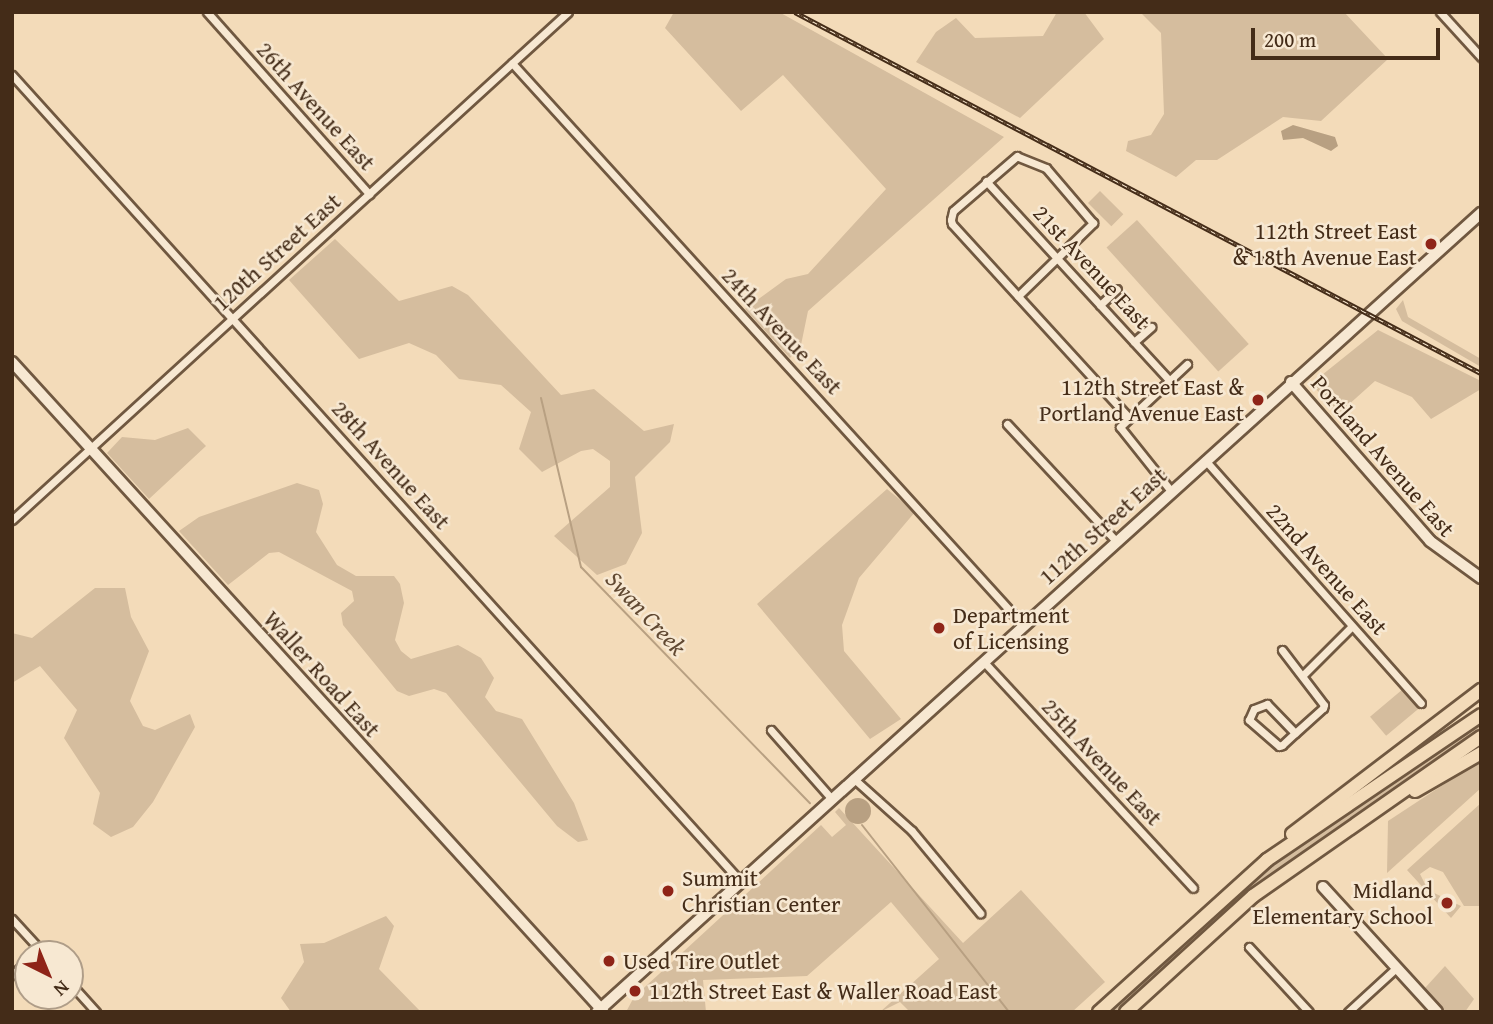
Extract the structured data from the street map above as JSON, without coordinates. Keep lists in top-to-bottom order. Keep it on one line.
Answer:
{"streets":{"main road":["Portland Avenue East","112th Street East","Waller Road East"],"street":["26th Avenue East","120th Street East","21st Avenue East","24th Avenue East","28th Avenue East","22nd Avenue East","25th Avenue East"]},"crossings":[["26th Avenue East","120th Street East"],["120th Street East","24th Avenue East"],["120th Street East","28th Avenue East"],["120th Street East","Waller Road East"],["24th Avenue East","112th Street East"],["Portland Avenue East","112th Street East"],["28th Avenue East","112th Street East"],["112th Street East","22nd Avenue East"],["112th Street East","Waller Road East"],["112th Street East","25th Avenue East"]],"water":["Swan Creek"],"places":["112th Street East & 18th Avenue East","112th Street East & Portland Avenue East","Department of Licensing","Summit Christian Center","Midland Elementary School","Used Tire Outlet","112th Street East & Waller Road East"],"scale_bar":"200 m","north":"bottom right"}
